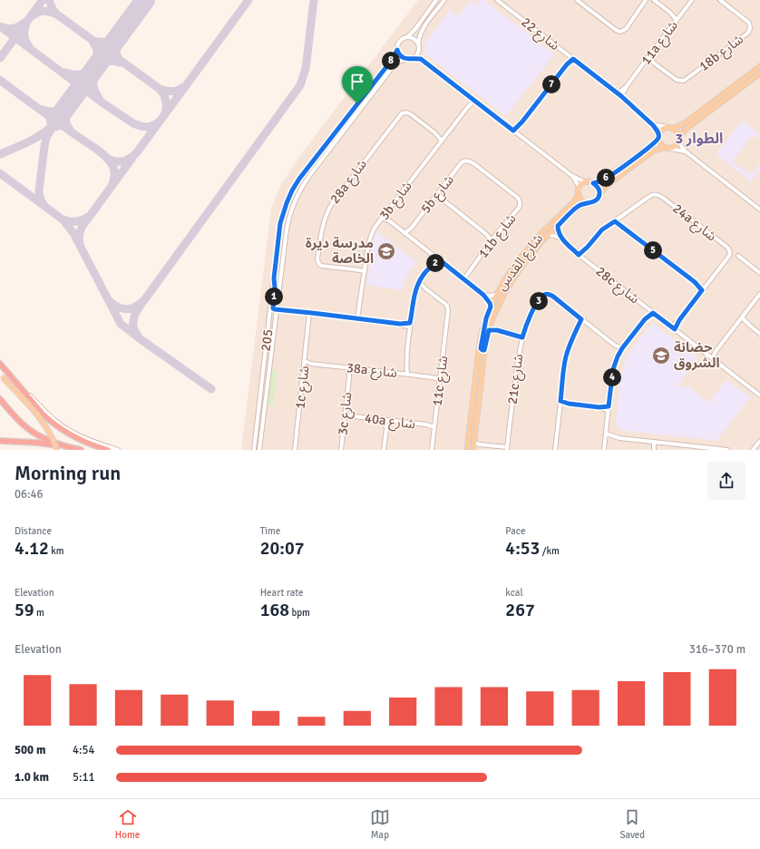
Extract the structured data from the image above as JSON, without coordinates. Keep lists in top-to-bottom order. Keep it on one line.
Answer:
{"streets":{"main road":["شارع القدس"],"street":["شارع 22","11a شارع","18b شارع","28a شارع","5b شارع","3b شارع","24a شارع","11b شارع","28c شارع","205","38a شارع","21c شارع","11c شارع","1c شارع","3c شارع","40a شارع"]},"crossings":[["شارع 22","11a شارع"],["11a شارع","18b شارع"],["28a شارع","3b شارع"],["5b شارع","11b شارع"],["شارع القدس","28c شارع"],["38a شارع","11c شارع"],["38a شارع","1c شارع"],["38a شارع","3c شارع"],["11c شارع","40a شارع"],["3c شارع","40a شارع"]],"districts":["الطوار 3"],"places":{"school or university":["مدرسة ديرة الخاصة","حضانة الشروق"]},"page":{"pins":["8","7","6","5","2","1","3","4"],"heading":["Morning run","06:46"],"stats":[["Distance","4.12 km"],["Time","20:07"],["Pace","4:53 /km"],["Elevation","59 m"],["Heart rate","168 bpm"],["kcal","267"]],"chart":["Elevation","316–370 m"],"list":[{"name":"500 m","note":"4:54"},{"name":"1.0 km","note":"5:11"}],"tabs":["Home","Map","Saved"]}}
